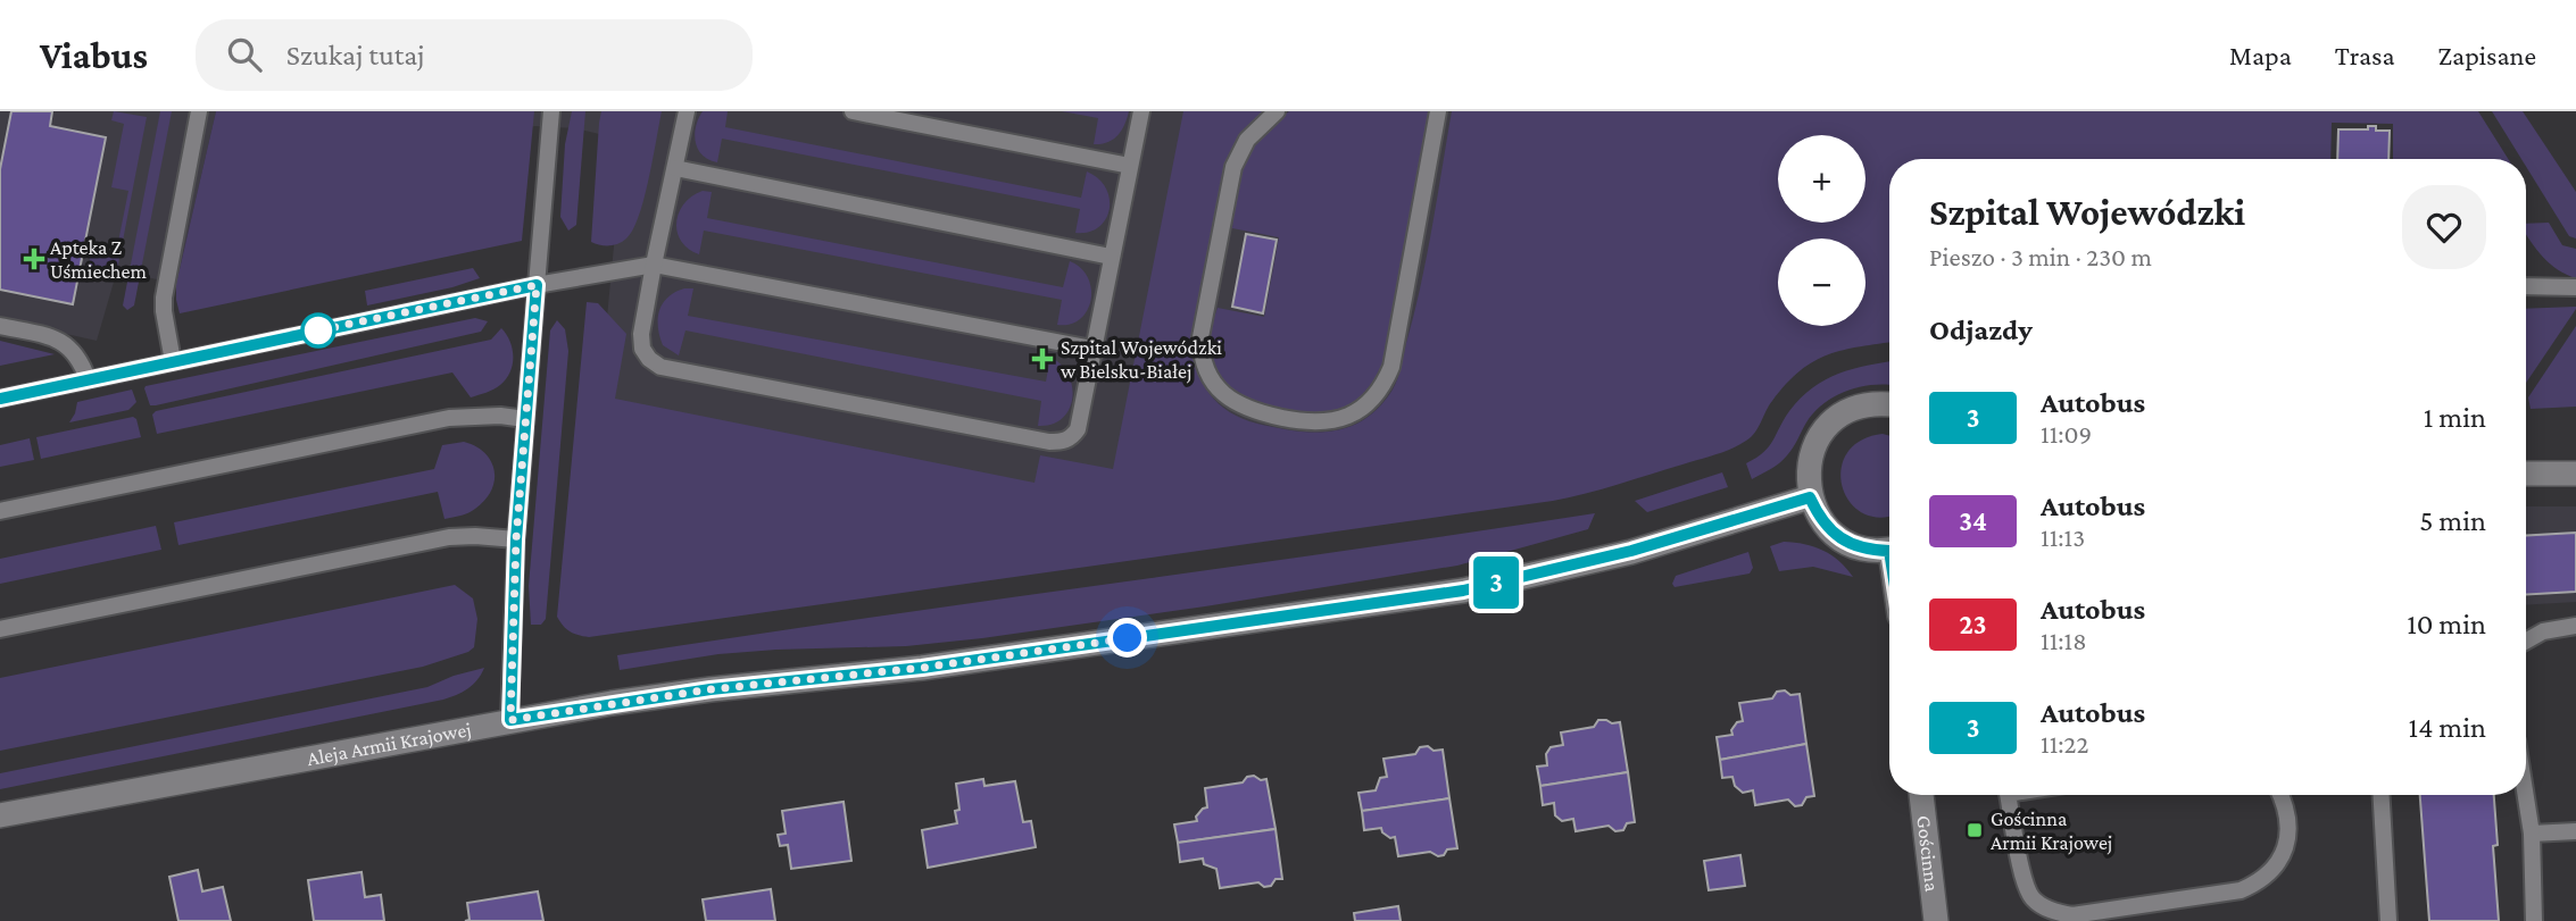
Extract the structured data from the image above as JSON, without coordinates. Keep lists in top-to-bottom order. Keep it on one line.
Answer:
{"streets":{"street":["Aleja Armii Krajowej","Gościnna"]},"places":{"health":["Apteka Z Uśmiechem","Szpital Wojewódzki w Bielsku-Białej"],"transit":["Gościnna Armii Krajowej"]},"lines":["bus line 3"],"page":{"header":"Viabus","search":"Szukaj tutaj","nav":["Mapa","Trasa","Zapisane"],"on_map":"3","map_buttons":["+","−"],"heading":[["Szpital Wojewódzki","Pieszo · 3 min · 230 m"],"Odjazdy"],"list":[{"mark":"3","name":"Autobus","note":"11:09","value":"1 min"},{"mark":"34","name":"Autobus","note":"11:13","value":"5 min"},{"mark":"23","name":"Autobus","note":"11:18","value":"10 min"},{"mark":"3","name":"Autobus","note":"11:22","value":"14 min"}]}}
